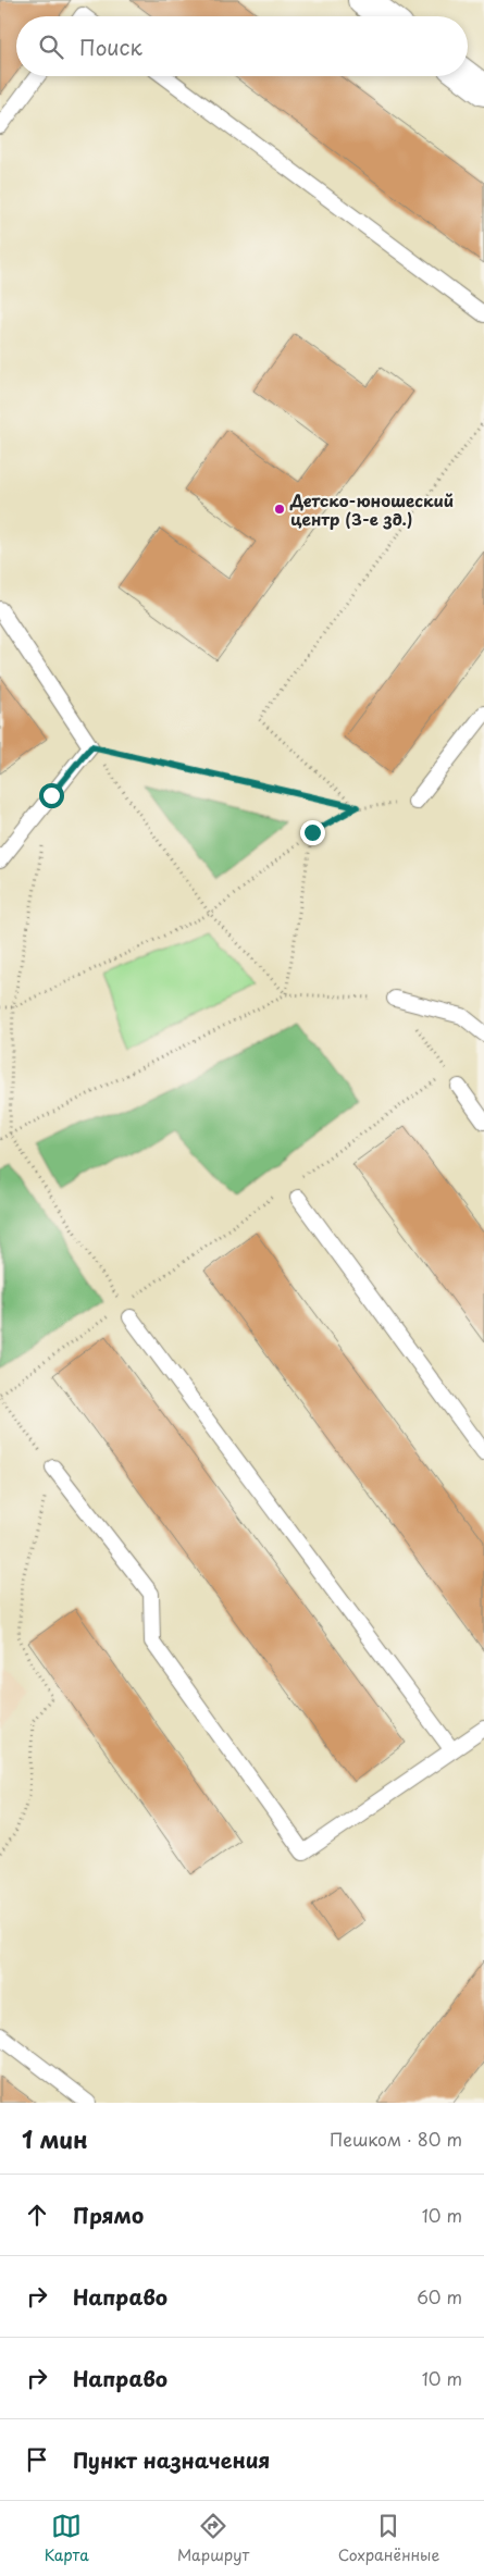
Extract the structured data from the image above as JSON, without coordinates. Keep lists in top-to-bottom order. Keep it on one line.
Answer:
{"places":["Детско-юношеский центр (3-е зд.)"],"page":{"search":"Поиск","heading":["1 мин","Пешком · 80 m"],"list":[["Прямо","10 m"],["Направо","60 m"],["Направо","10 m"],"Пункт назначения"],"nav":["Карта","Маршрут","Сохранённые"]}}
